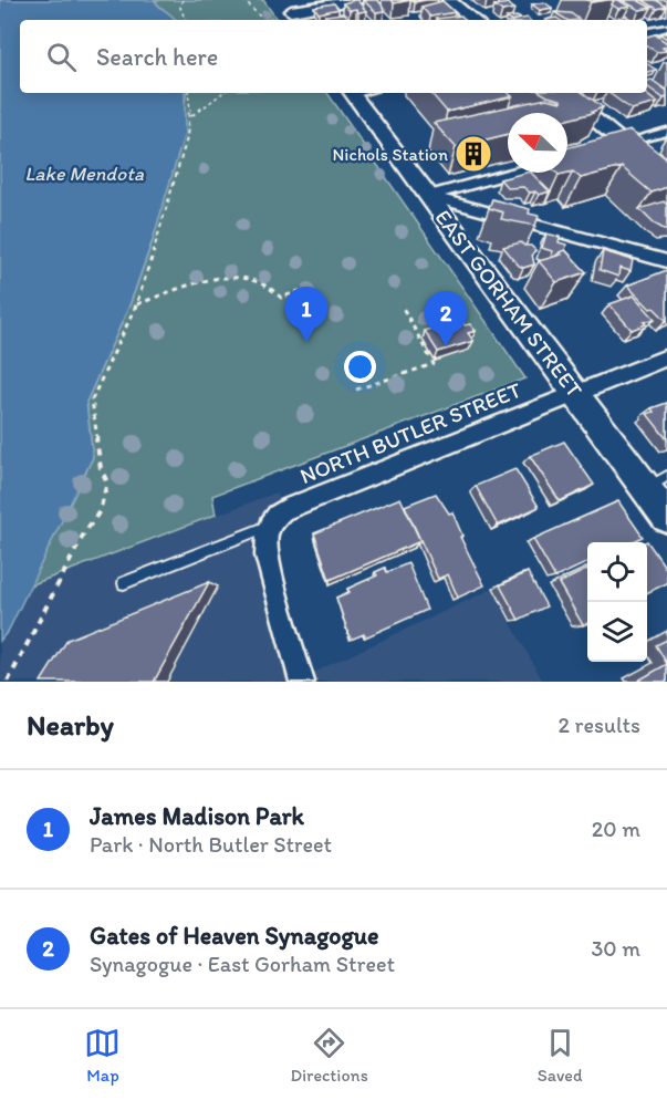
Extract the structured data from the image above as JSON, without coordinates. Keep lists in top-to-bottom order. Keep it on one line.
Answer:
{"streets":{"main road":["EAST GORHAM STREET"],"street":["NORTH BUTLER STREET"]},"crossings":[["EAST GORHAM STREET","NORTH BUTLER STREET"]],"water":["Lake Mendota"],"places":{"building":["Nichols Station"]},"north":"top left","page":{"search":"Search here","pins":["1","2"],"heading":["Nearby","2 results"],"list":[{"mark":"1","name":"James Madison Park","note":"Park · North Butler Street","value":"20 m"},{"mark":"2","name":"Gates of Heaven Synagogue","note":"Synagogue · East Gorham Street","value":"30 m"}],"nav":["Map","Directions","Saved"]}}
